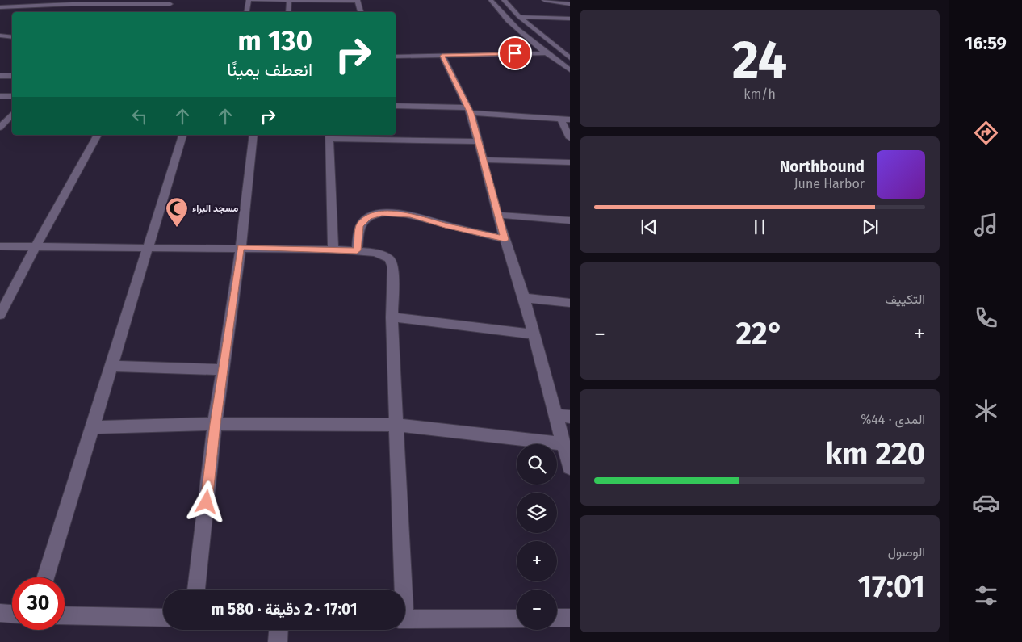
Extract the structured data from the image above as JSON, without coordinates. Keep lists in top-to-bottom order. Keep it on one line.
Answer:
{"places":{"mosque":["مسجد البراء"]},"page":{"tabs":"16:59","tile":[["24","km/h"],"التكييف",["المدى · 44%","220 km"],["الوصول","17:01"]],"turn":["130 m","انعطف يمينًا"],"song":["Northbound","June Harbor"],"heat":["−","22°","+"],"map_buttons":["+","−"],"limit":"30","trip":"17:01 · 2 دقيقة · 580 m"}}
